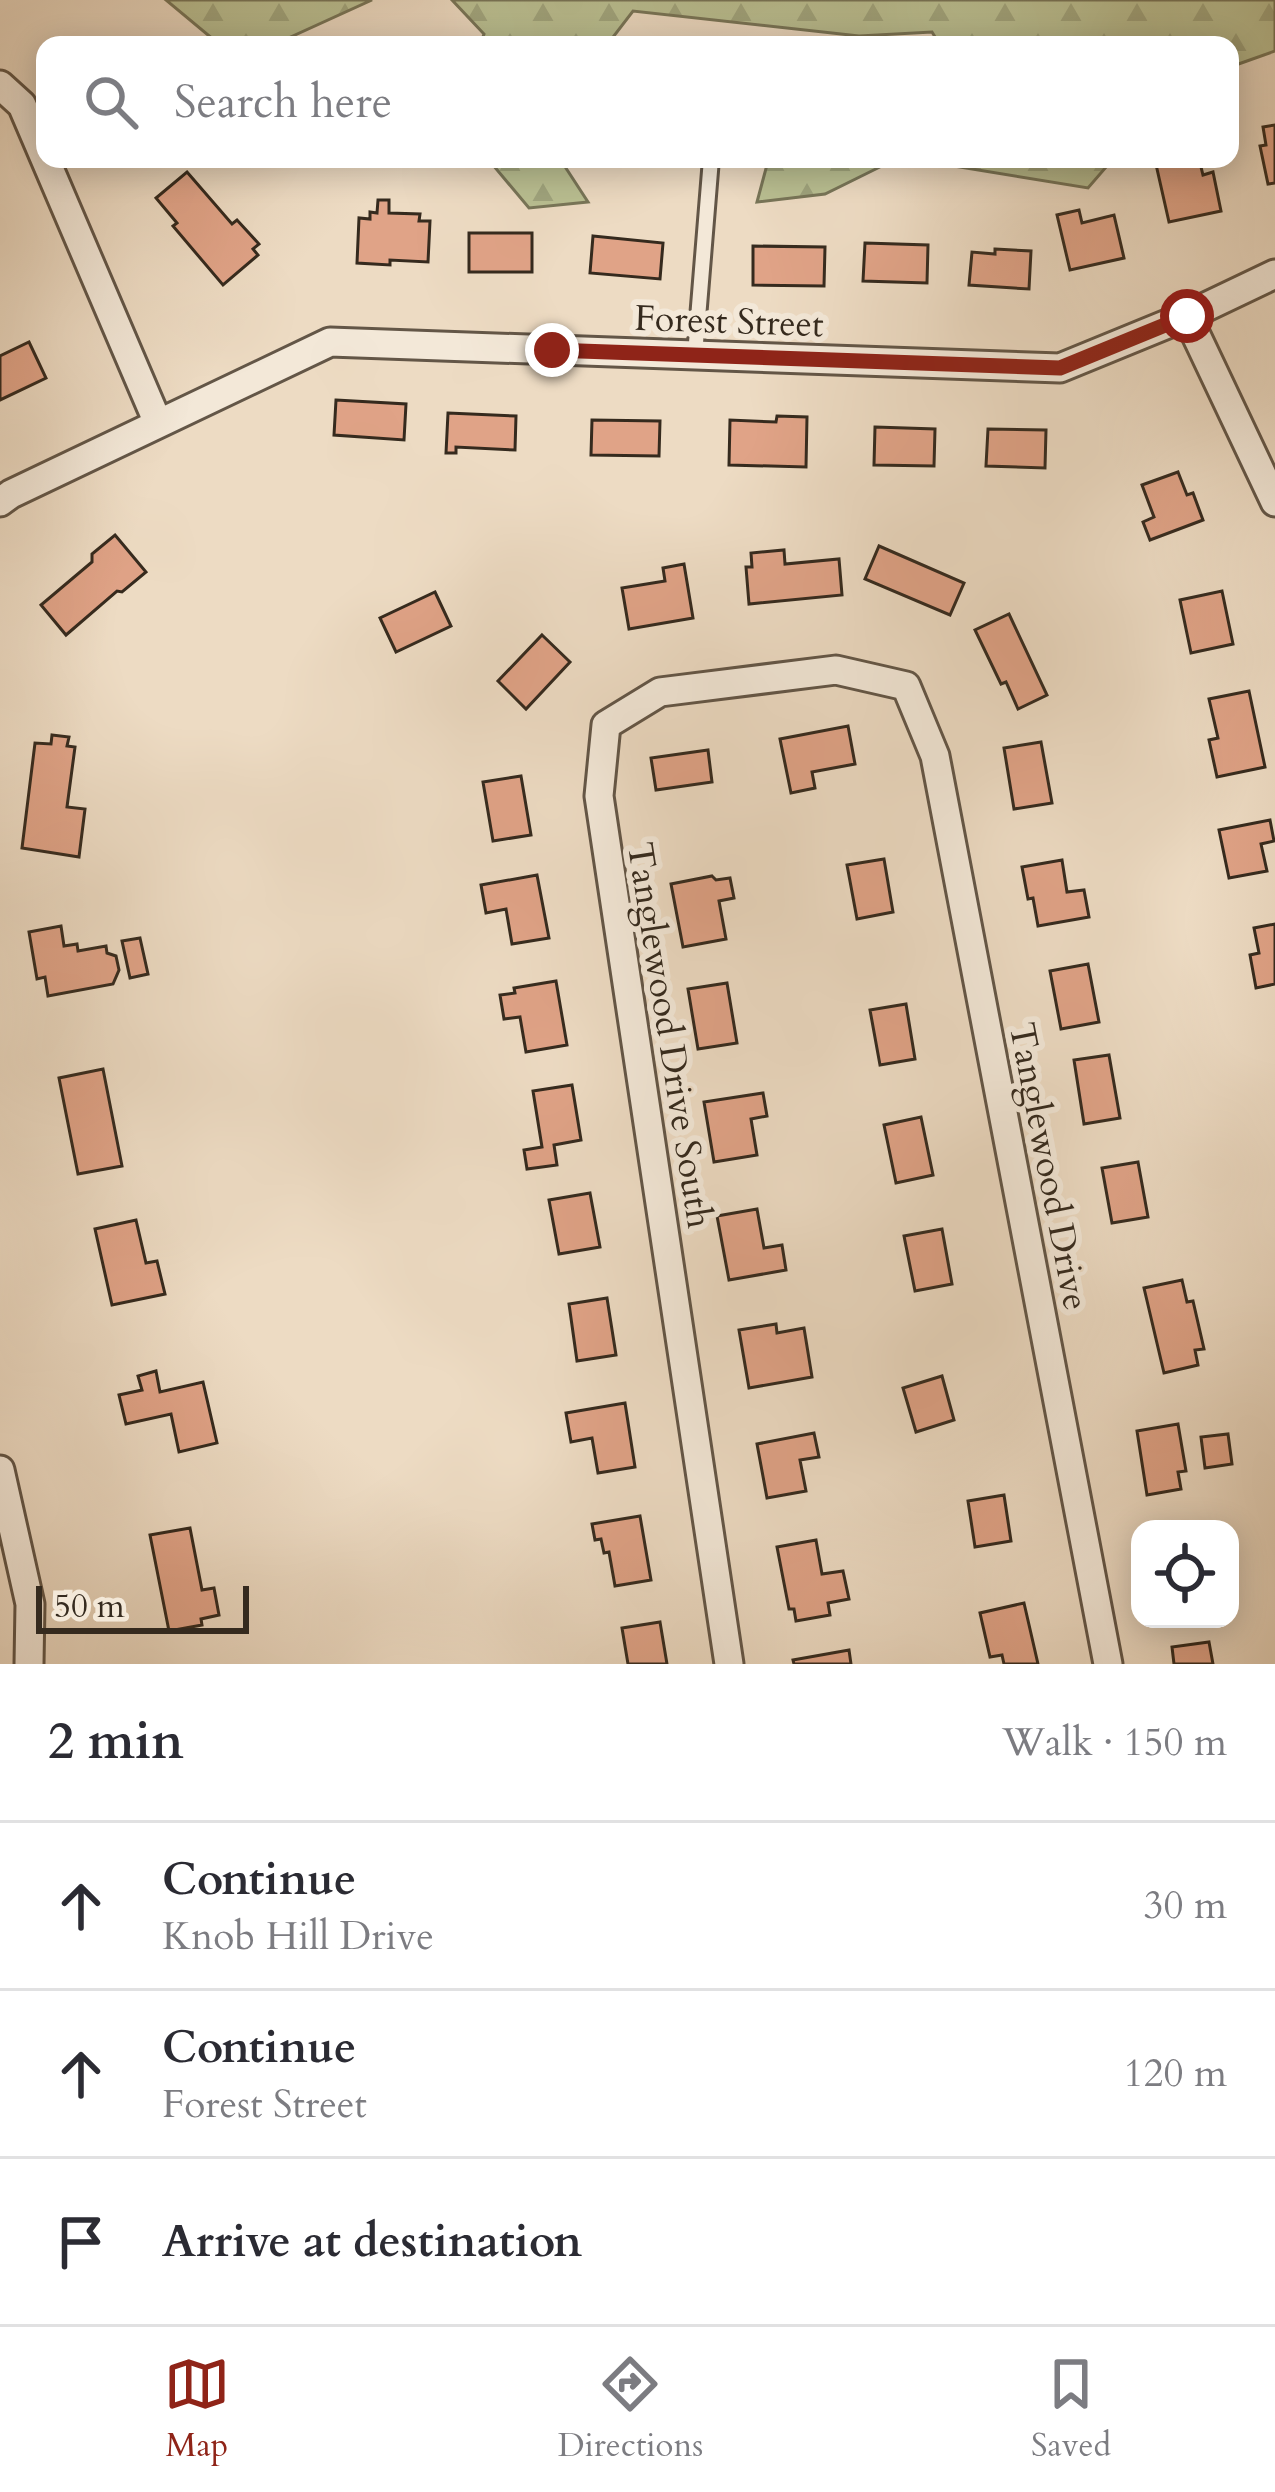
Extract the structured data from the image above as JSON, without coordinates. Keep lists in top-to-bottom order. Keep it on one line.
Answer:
{"streets":{"street":["Forest Street","Tanglewood Drive South","Tanglewood Drive"]},"crossings":[["Tanglewood Drive South","Tanglewood Drive"]],"scale_bar":"50 m","page":{"search":"Search here","scale":"50 m","heading":["2 min","Walk · 150 m"],"list":[["Continue","Knob Hill Drive","30 m"],["Continue","Forest Street","120 m"],"Arrive at destination"],"nav":["Map","Directions","Saved"]}}
